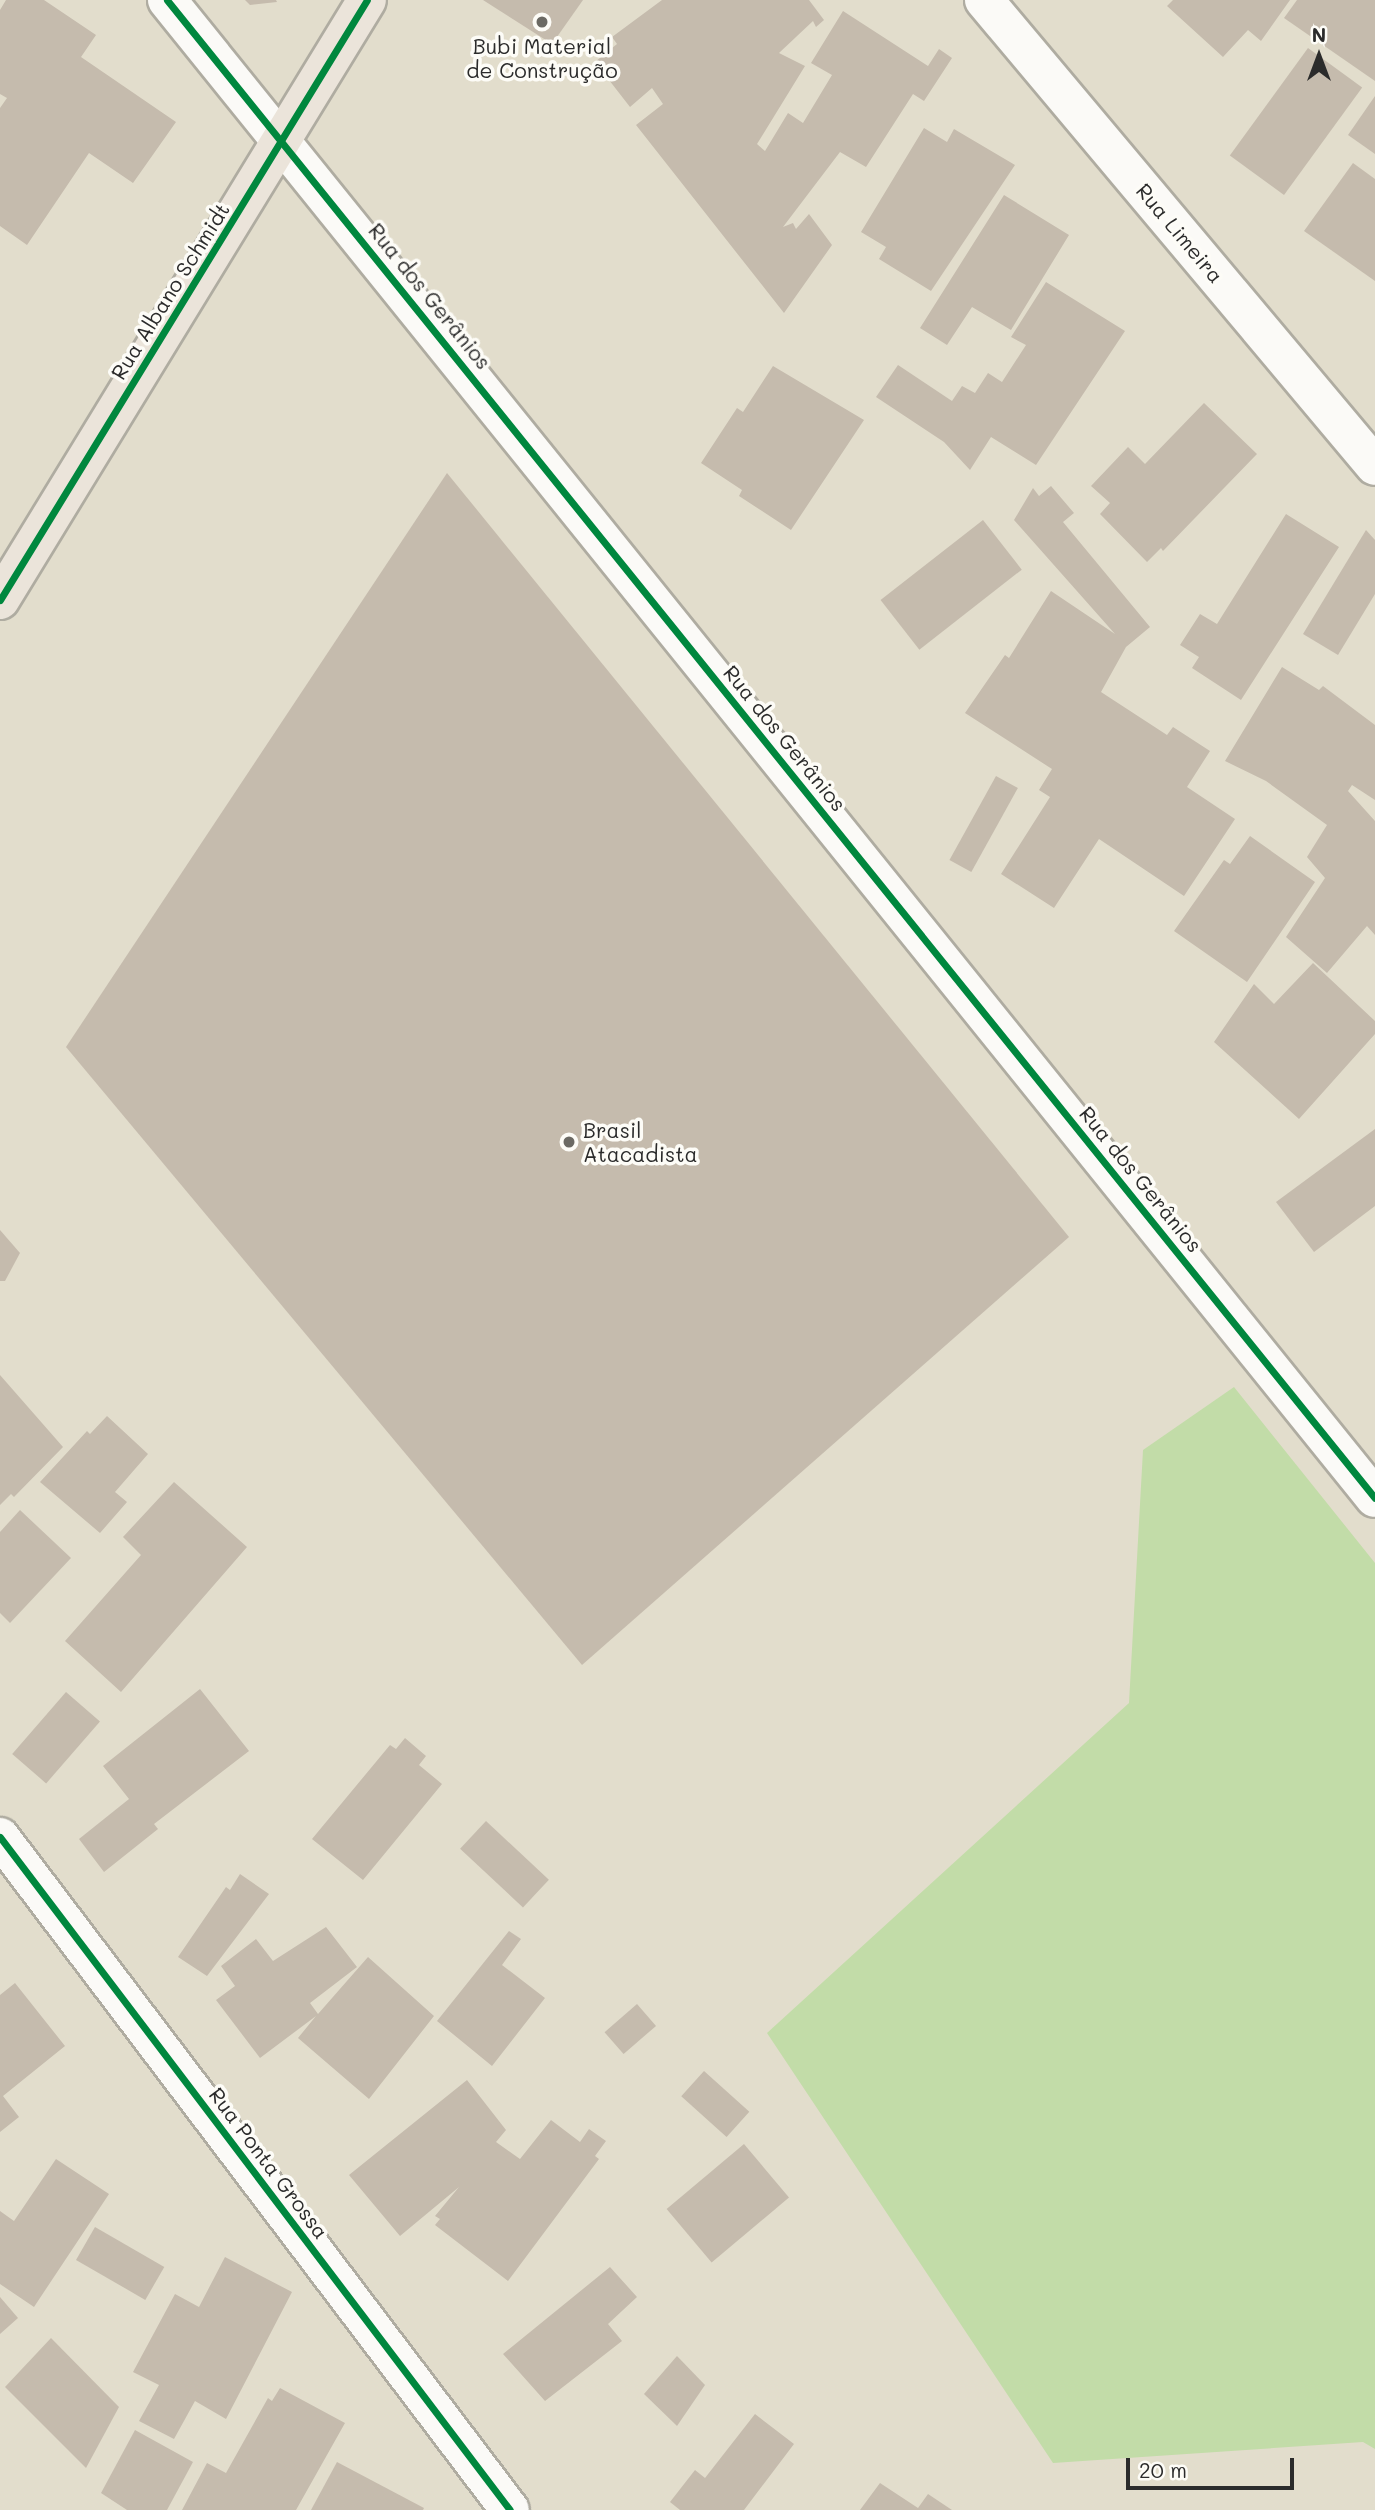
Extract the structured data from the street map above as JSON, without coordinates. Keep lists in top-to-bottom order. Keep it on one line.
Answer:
{"streets":{"main road":["Rua Albano Schmidt"],"street":["Rua Limeira","Rua dos Gerânios","Rua Ponta Grossa"]},"crossings":[["Rua Albano Schmidt","Rua dos Gerânios"]],"places":["Bubi Material de Construção","Brasil Atacadista"],"scale_bar":"20 m","north":"top"}
